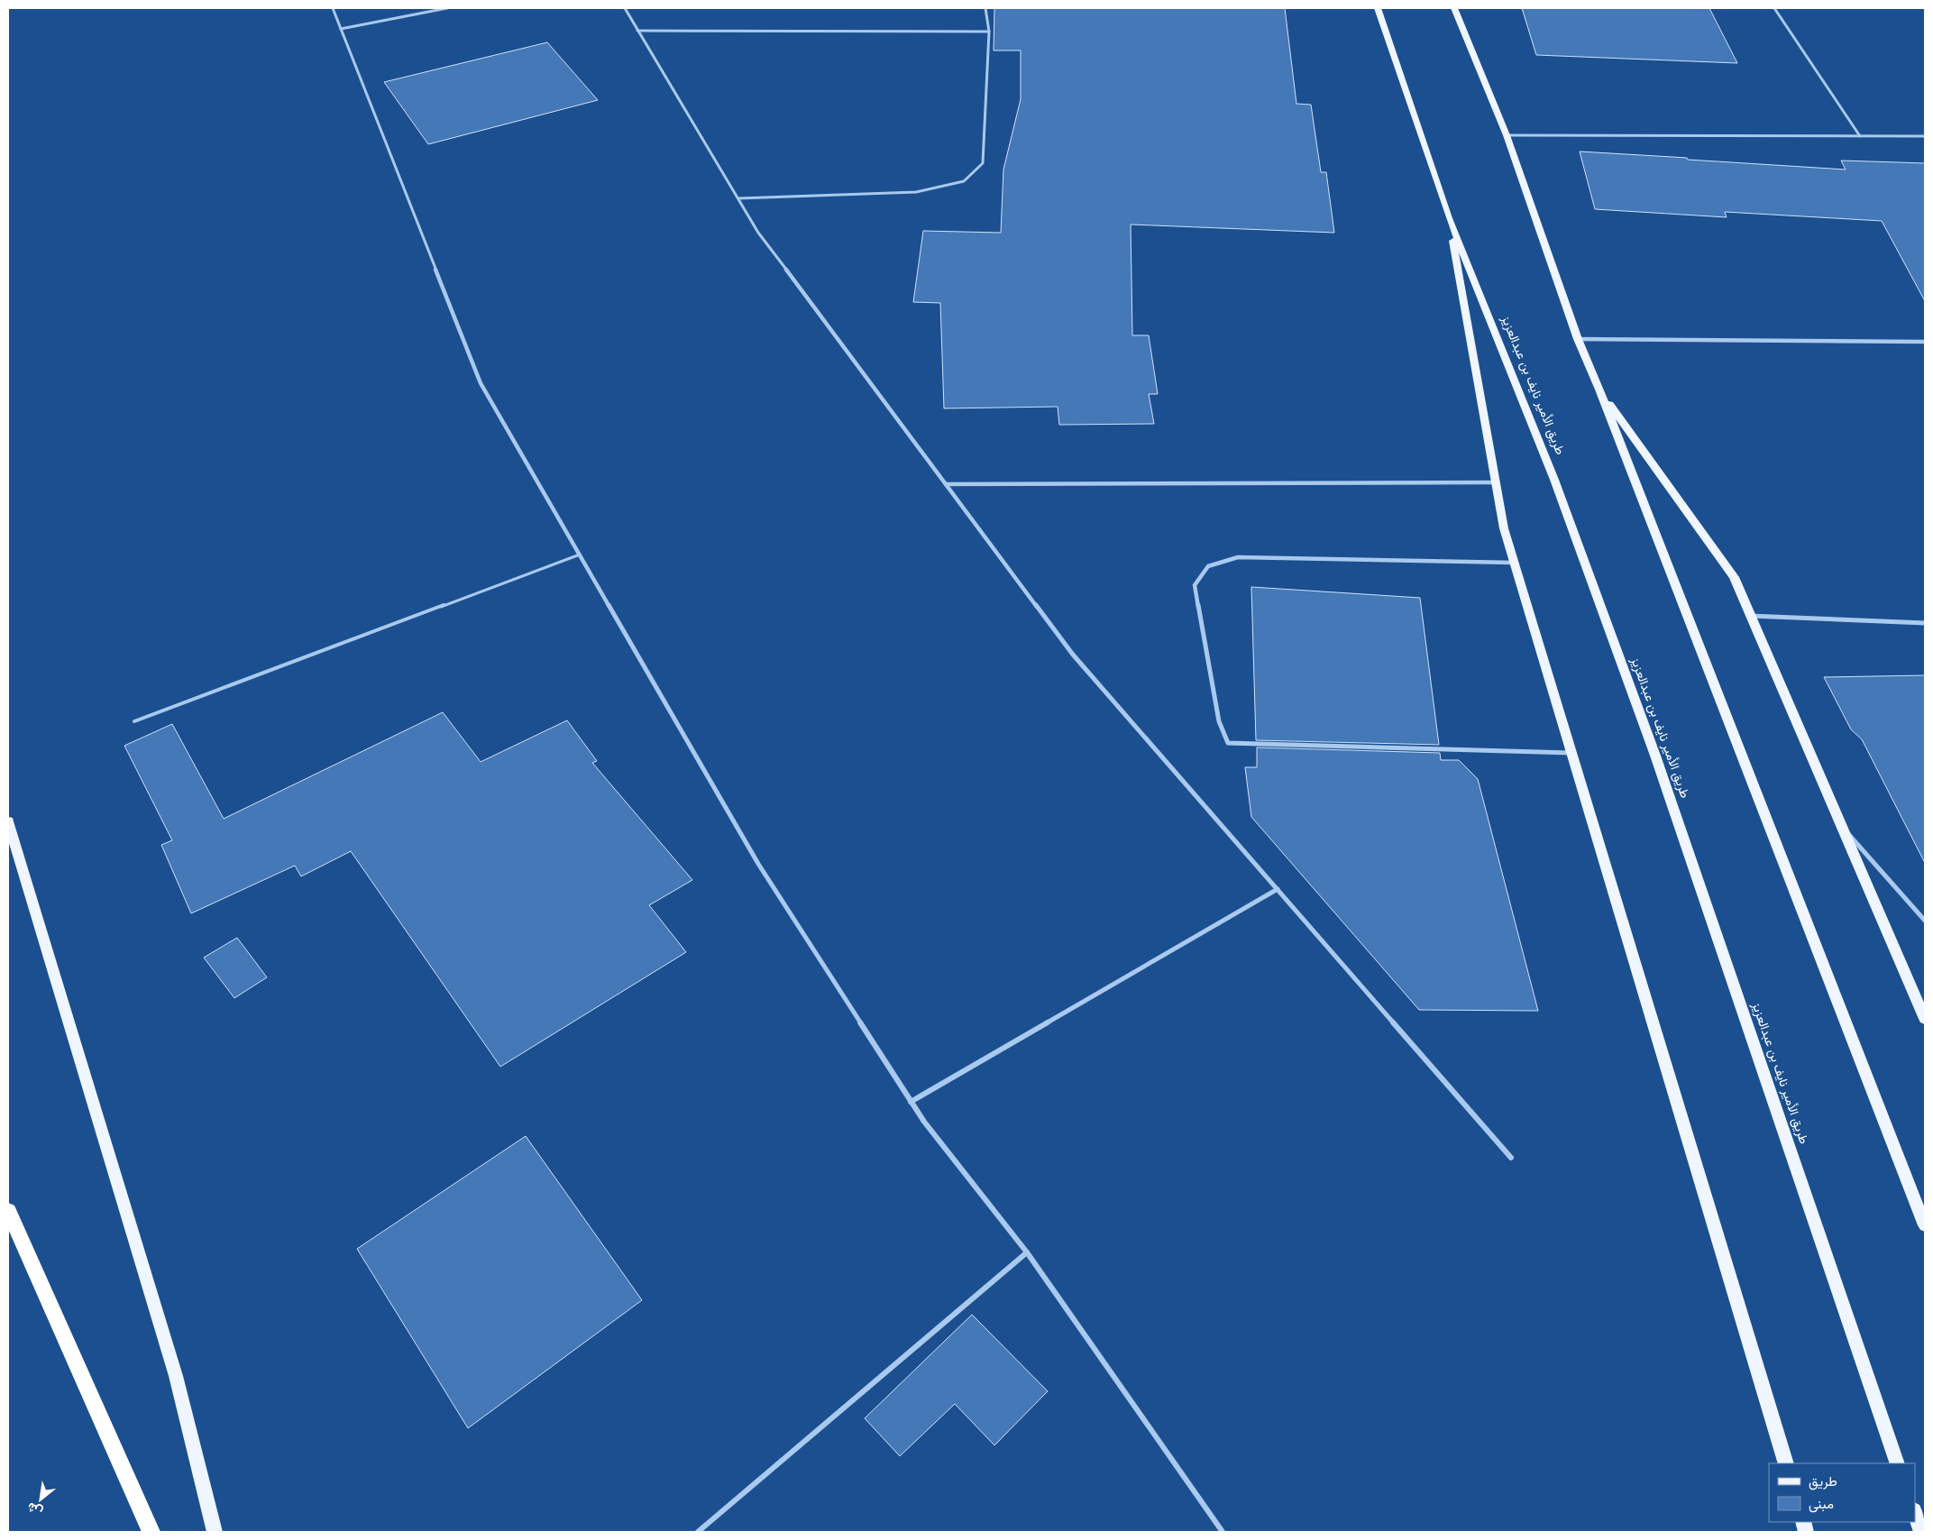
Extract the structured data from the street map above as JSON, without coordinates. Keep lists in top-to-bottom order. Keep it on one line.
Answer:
{"streets":{"main road":["طريق الأمير نايف بن عبدالعزيز"]},"legend":["طريق","مبنى"],"north":"bottom left"}
